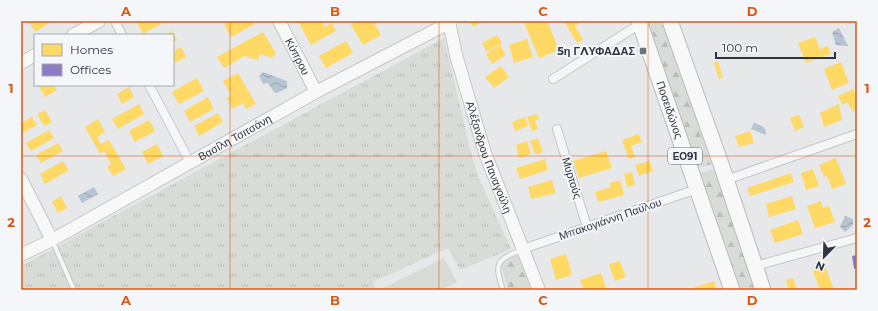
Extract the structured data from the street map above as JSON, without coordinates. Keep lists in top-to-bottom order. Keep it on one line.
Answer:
{"streets":{"highway":["Ποσειδώνος","ΕΟ91"],"street":["Κύπρου","Βασίλη Τσιτσάνη","Αλέξανδρου Παναγούλη","Μυρτούς","Μπακογιάννη Παύλου"]},"crossings":[["Κύπρου","Βασίλη Τσιτσάνη"],["Ποσειδώνος","Μπακογιάννη Παύλου"],["Βασίλη Τσιτσάνη","Αλέξανδρου Παναγούλη"],["Αλέξανδρου Παναγούλη","Μπακογιάννη Παύλου"],["Μυρτούς","Μπακογιάννη Παύλου"]],"places":{"transit":["5η ΓΛΥΦΑΔΑΣ"]},"legend":["Homes","Offices"],"scale_bar":"100 m","north":"bottom left","grid":{"columns":["A","B","C","D"],"rows":["1","2"]}}
